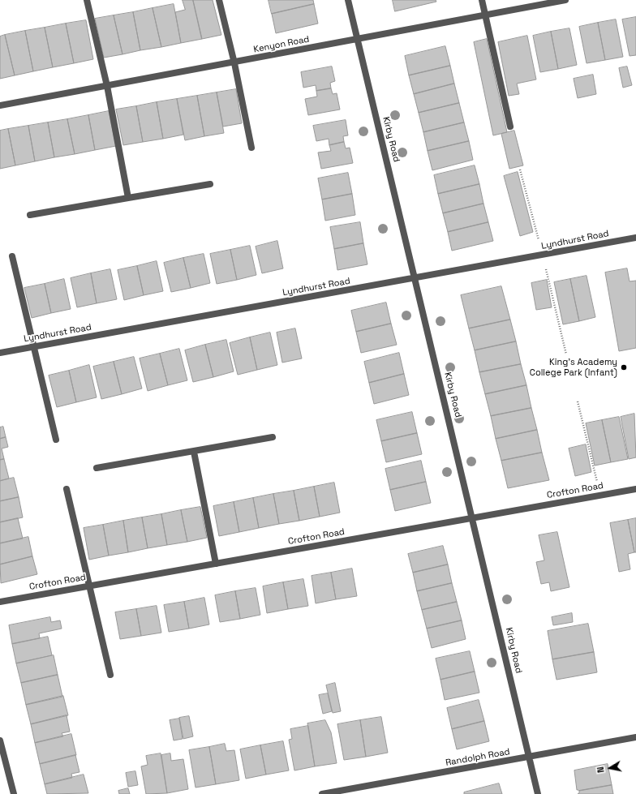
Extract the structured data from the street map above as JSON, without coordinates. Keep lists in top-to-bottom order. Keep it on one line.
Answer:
{"streets":{"street":["Kenyon Road","Kirby Road","Lyndhurst Road","Crofton Road","Randolph Road"]},"crossings":[["Kenyon Road","Kirby Road"],["Kirby Road","Lyndhurst Road"],["Kirby Road","Crofton Road"],["Kirby Road","Randolph Road"]],"places":["King's Academy College Park (Infant)"],"north":"left"}
